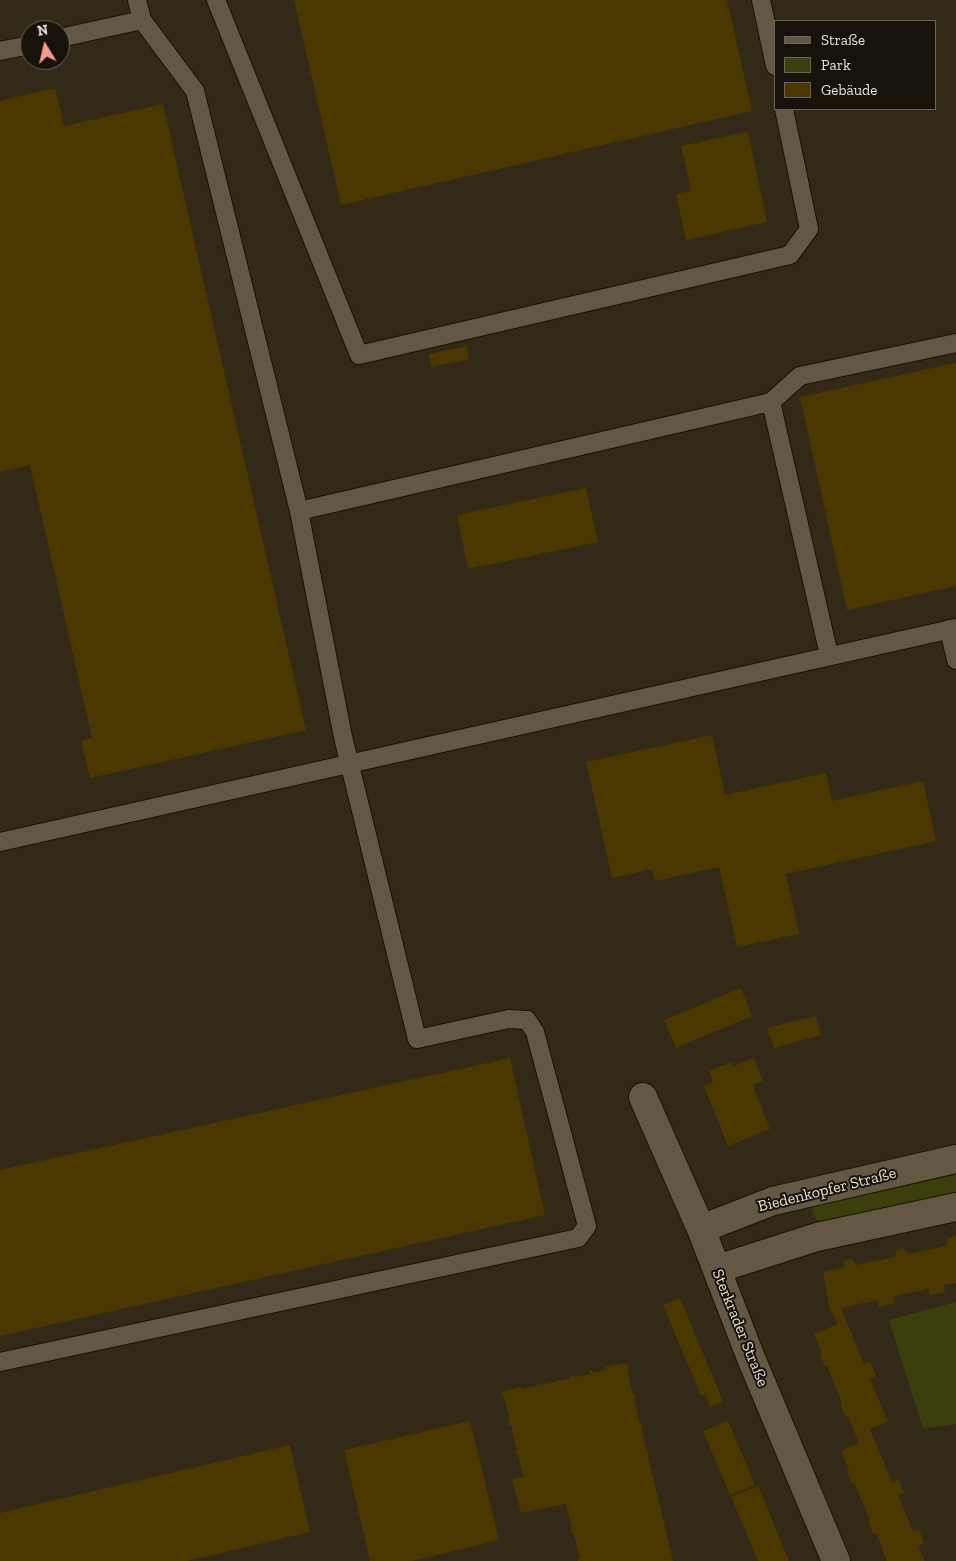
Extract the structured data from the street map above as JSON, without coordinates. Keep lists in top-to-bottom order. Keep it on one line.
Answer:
{"streets":{"street":["Biedenkopfer Straße","Sterkrader Straße"]},"crossings":[["Biedenkopfer Straße","Sterkrader Straße"]],"legend":["Straße","Park","Gebäude"],"north":"top"}
